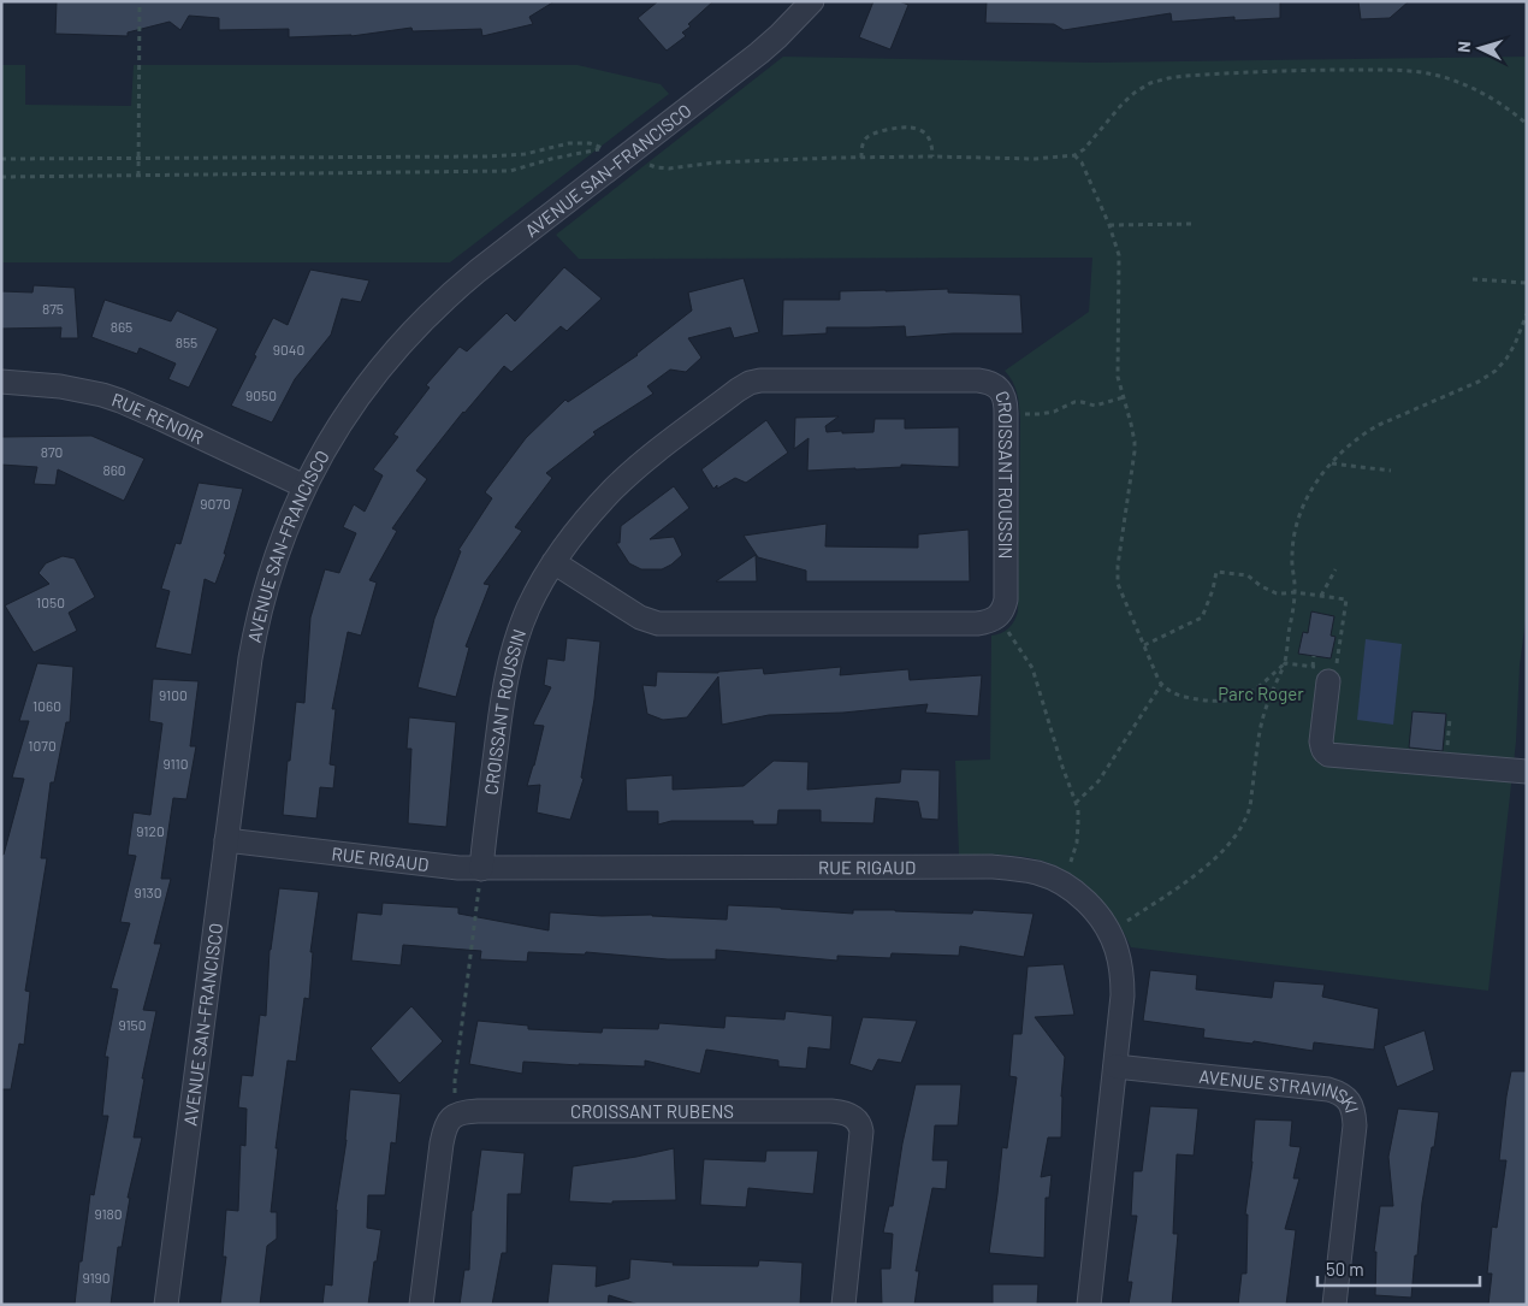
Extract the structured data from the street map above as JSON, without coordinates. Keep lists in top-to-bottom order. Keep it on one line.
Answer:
{"streets":{"street":["AVENUE SAN-FRANCISCO","RUE RENOIR","CROISSANT ROUSSIN","RUE RIGAUD","AVENUE STRAVINSKI","CROISSANT RUBENS"]},"crossings":[["AVENUE SAN-FRANCISCO","RUE RENOIR"],["AVENUE SAN-FRANCISCO","RUE RIGAUD"],["CROISSANT ROUSSIN","RUE RIGAUD"],["RUE RIGAUD","AVENUE STRAVINSKI"]],"parks":["Parc Roger"],"house_numbers":["875","865","855","9040","9050","870","860","9070","1050","9100","1060","1070","9110","9120","9130","9150","9180","9190"],"scale_bar":"50 m","north":"left"}
